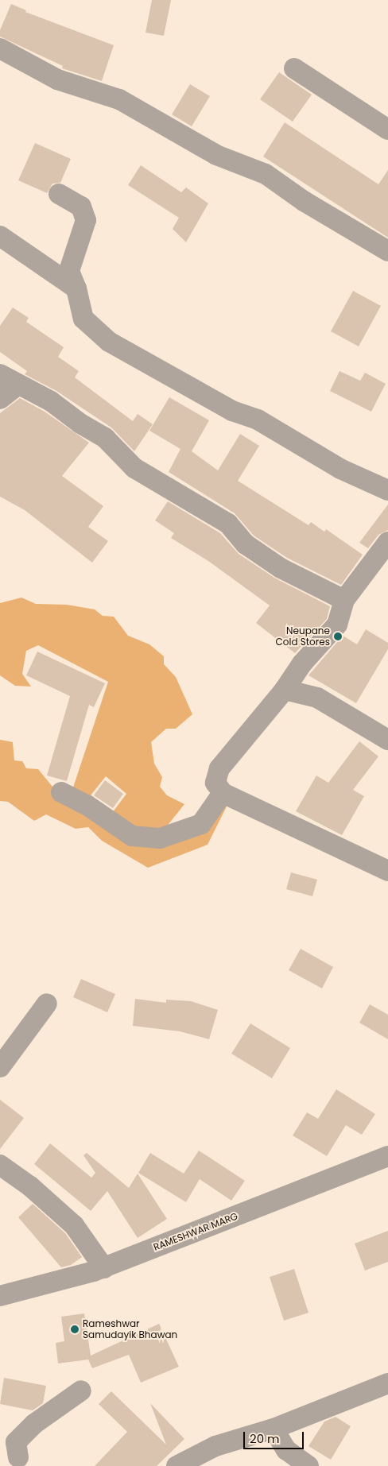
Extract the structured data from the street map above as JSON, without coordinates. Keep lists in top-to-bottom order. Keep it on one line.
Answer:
{"streets":{"street":["RAMESHWAR MARG"]},"places":["Neupane Cold Stores","Rameshwar Samudayik Bhawan"],"scale_bar":"20 m"}
